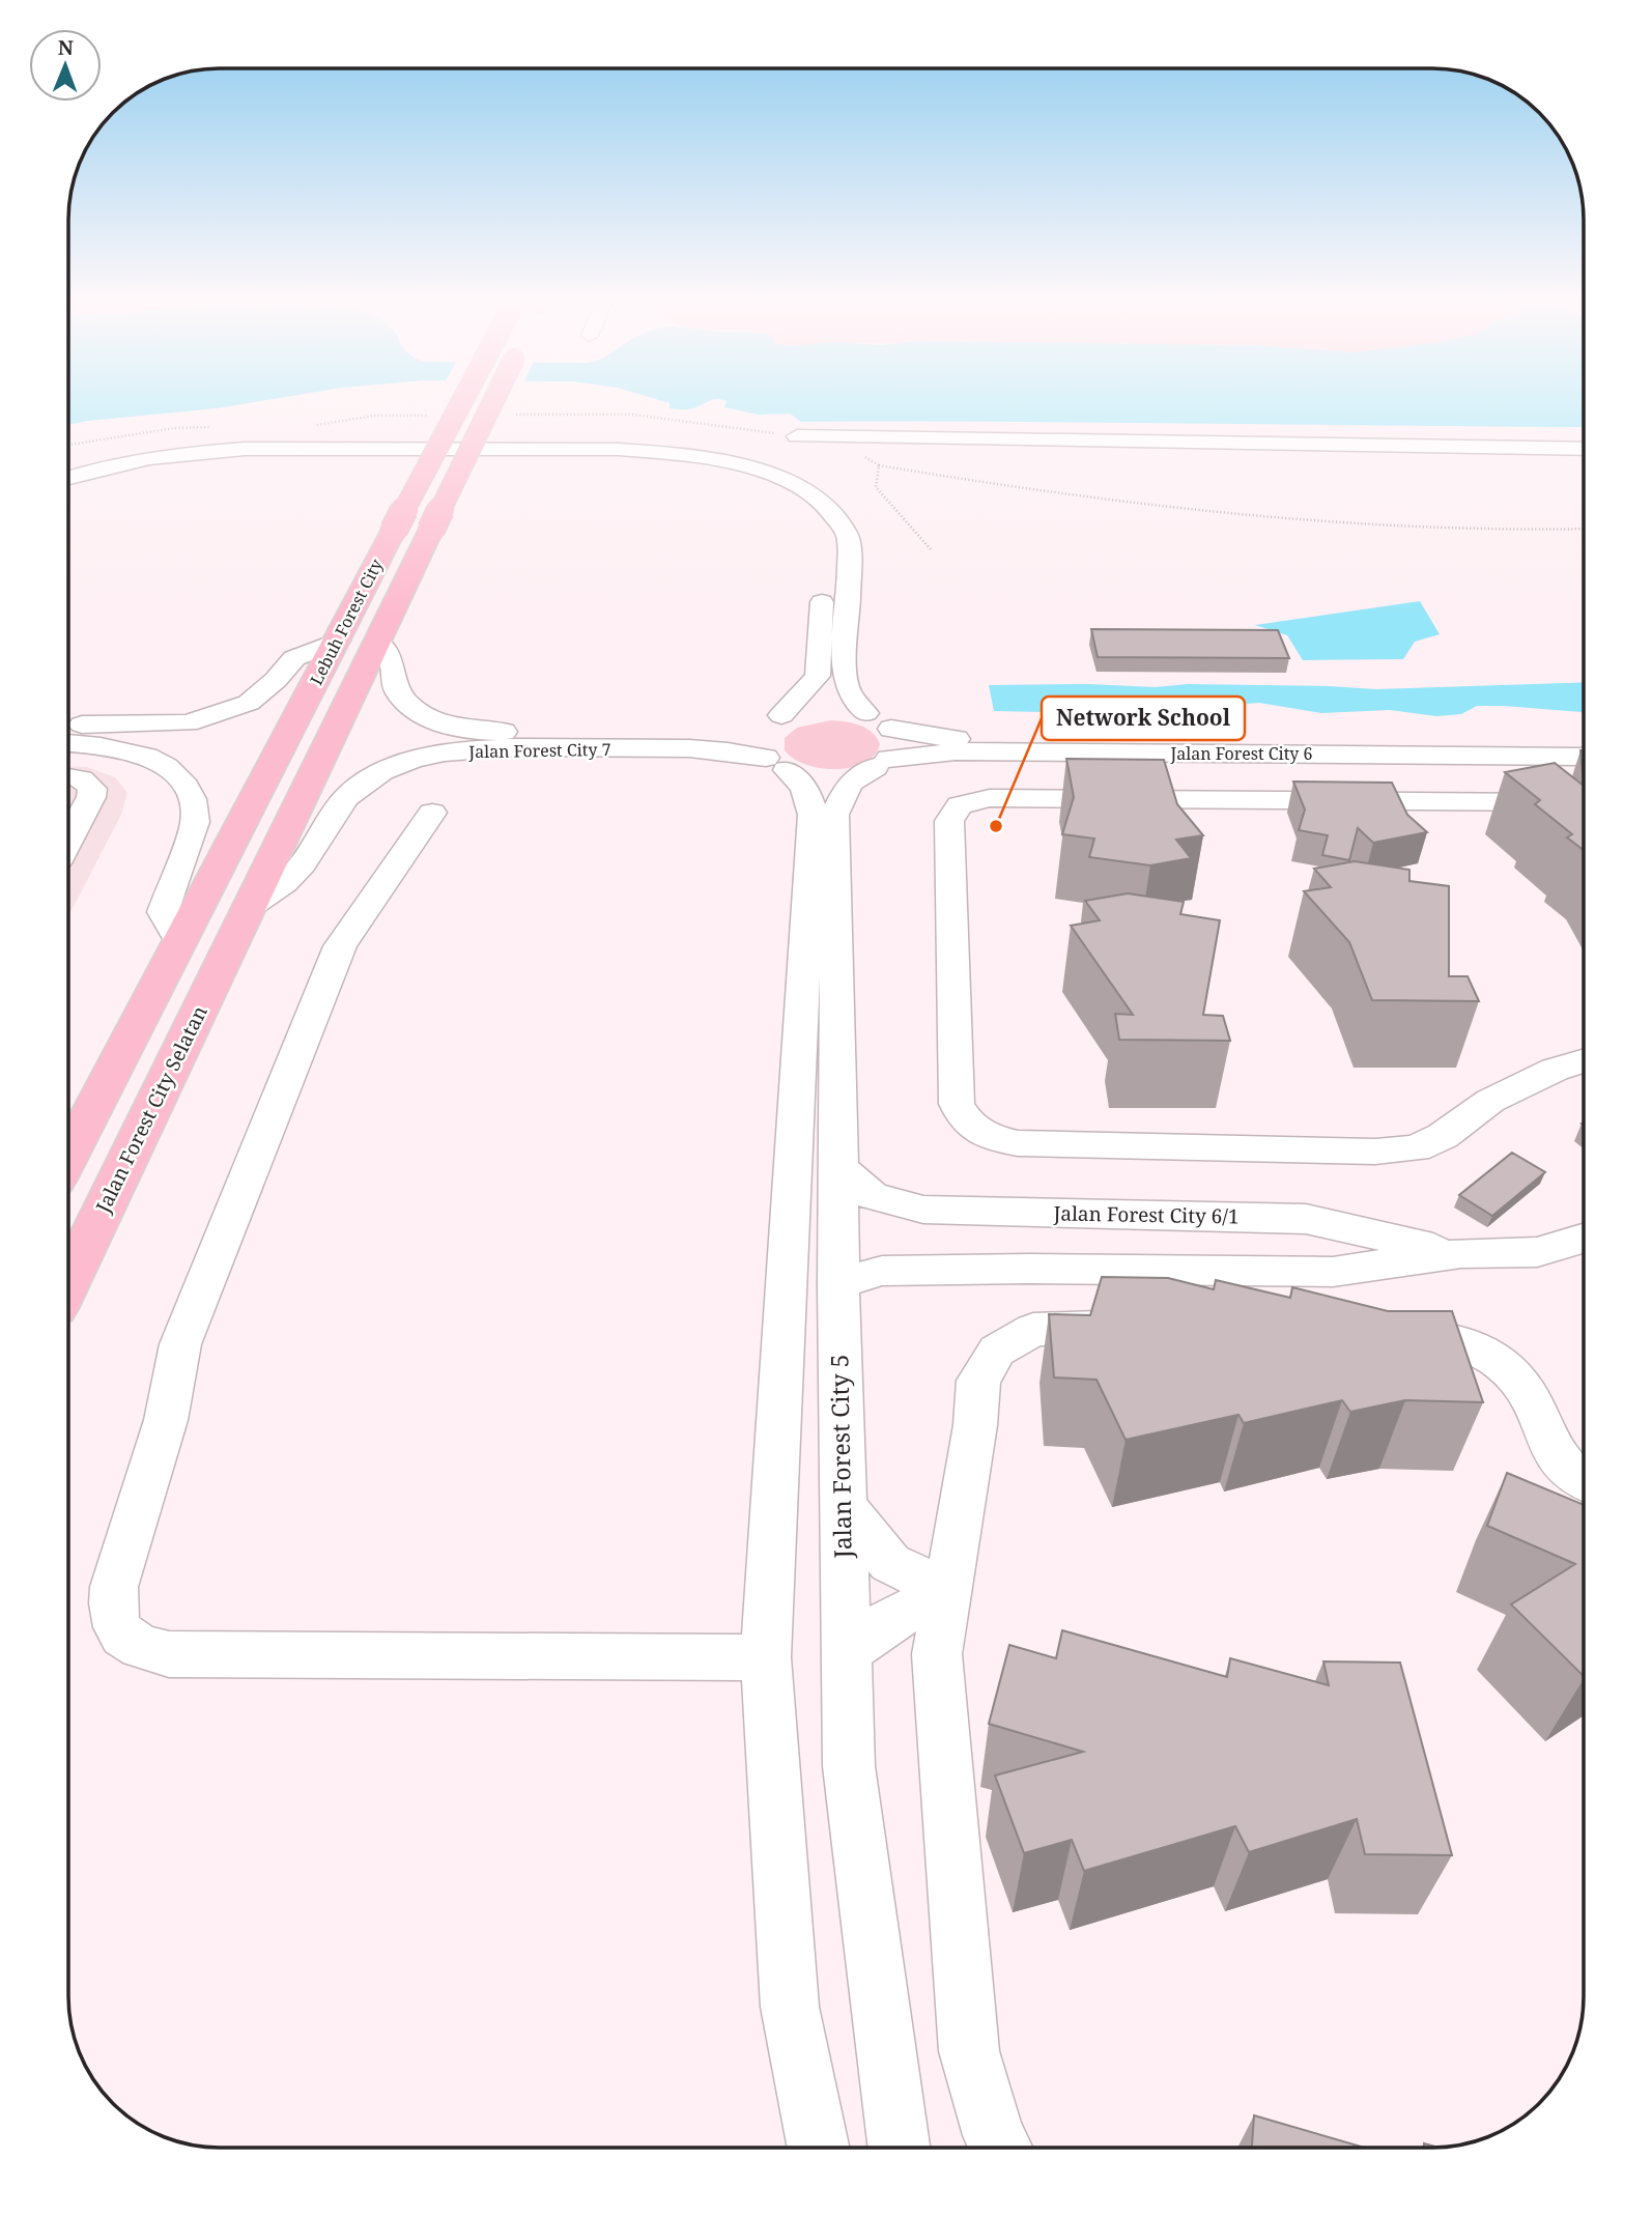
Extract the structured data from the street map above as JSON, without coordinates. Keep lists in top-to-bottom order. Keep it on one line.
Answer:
{"streets":{"main road":["Lebuh Forest City","Jalan Forest City Selatan"],"street":["Jalan Forest City 7","Jalan Forest City 6","Jalan Forest City 6/1","Jalan Forest City 5"]},"crossings":[["Lebuh Forest City","Jalan Forest City 7"],["Lebuh Forest City","Jalan Forest City Selatan"],["Jalan Forest City 7","Jalan Forest City 6"],["Jalan Forest City 7","Jalan Forest City Selatan"],["Jalan Forest City 7","Jalan Forest City 5"],["Jalan Forest City 6","Jalan Forest City 5"],["Jalan Forest City 6/1","Jalan Forest City 5"]],"places":["Network School"],"north":"top"}
